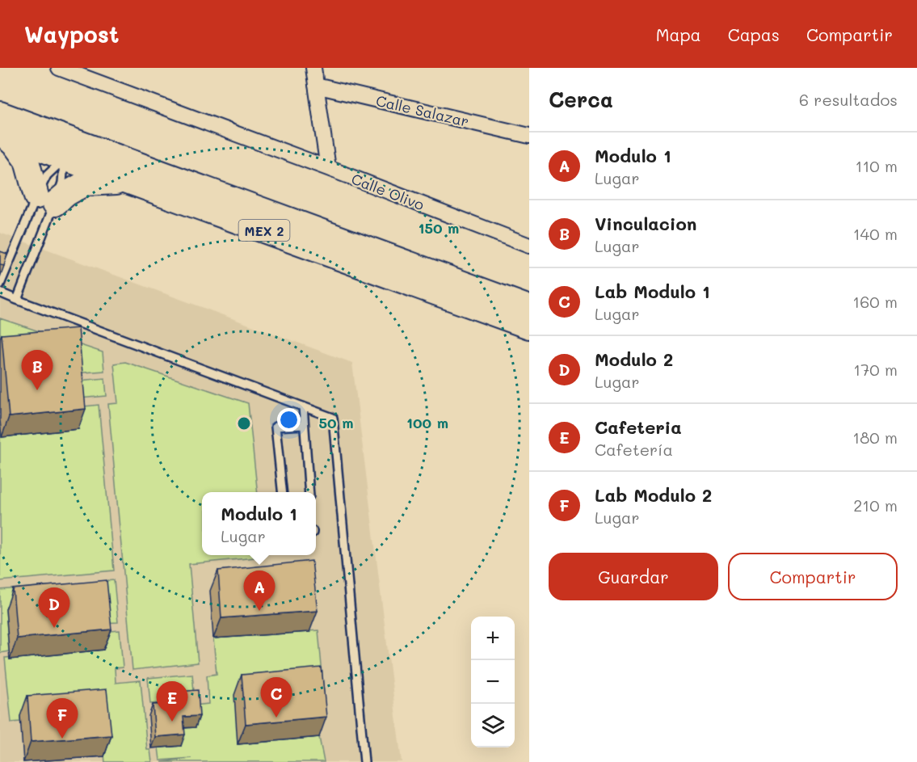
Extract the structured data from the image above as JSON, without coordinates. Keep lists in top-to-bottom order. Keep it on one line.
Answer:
{"streets":{"highway":["MEX 2"],"street":["Calle Salazar","Calle Olivo"]},"page":{"header":"Waypost","nav":["Mapa","Capas","Compartir"],"heading":["Cerca","6 resultados"],"list":[{"mark":"A","name":"Modulo 1","note":"Lugar","value":"110 m"},{"mark":"B","name":"Vinculacion","note":"Lugar","value":"140 m"},{"mark":"C","name":"Lab Modulo 1","note":"Lugar","value":"160 m"},{"mark":"D","name":"Modulo 2","note":"Lugar","value":"170 m"},{"mark":"E","name":"Cafeteria","note":"Cafetería","value":"180 m"},{"mark":"F","name":"Lab Modulo 2","note":"Lugar","value":"210 m"}],"pins":["B","A","D","C","E","F"],"popup":["Modulo 1","Lugar"],"buttons":["Guardar","Compartir"],"map_buttons":["+","−"]},"rings":["150 m","50 m","100 m"]}
